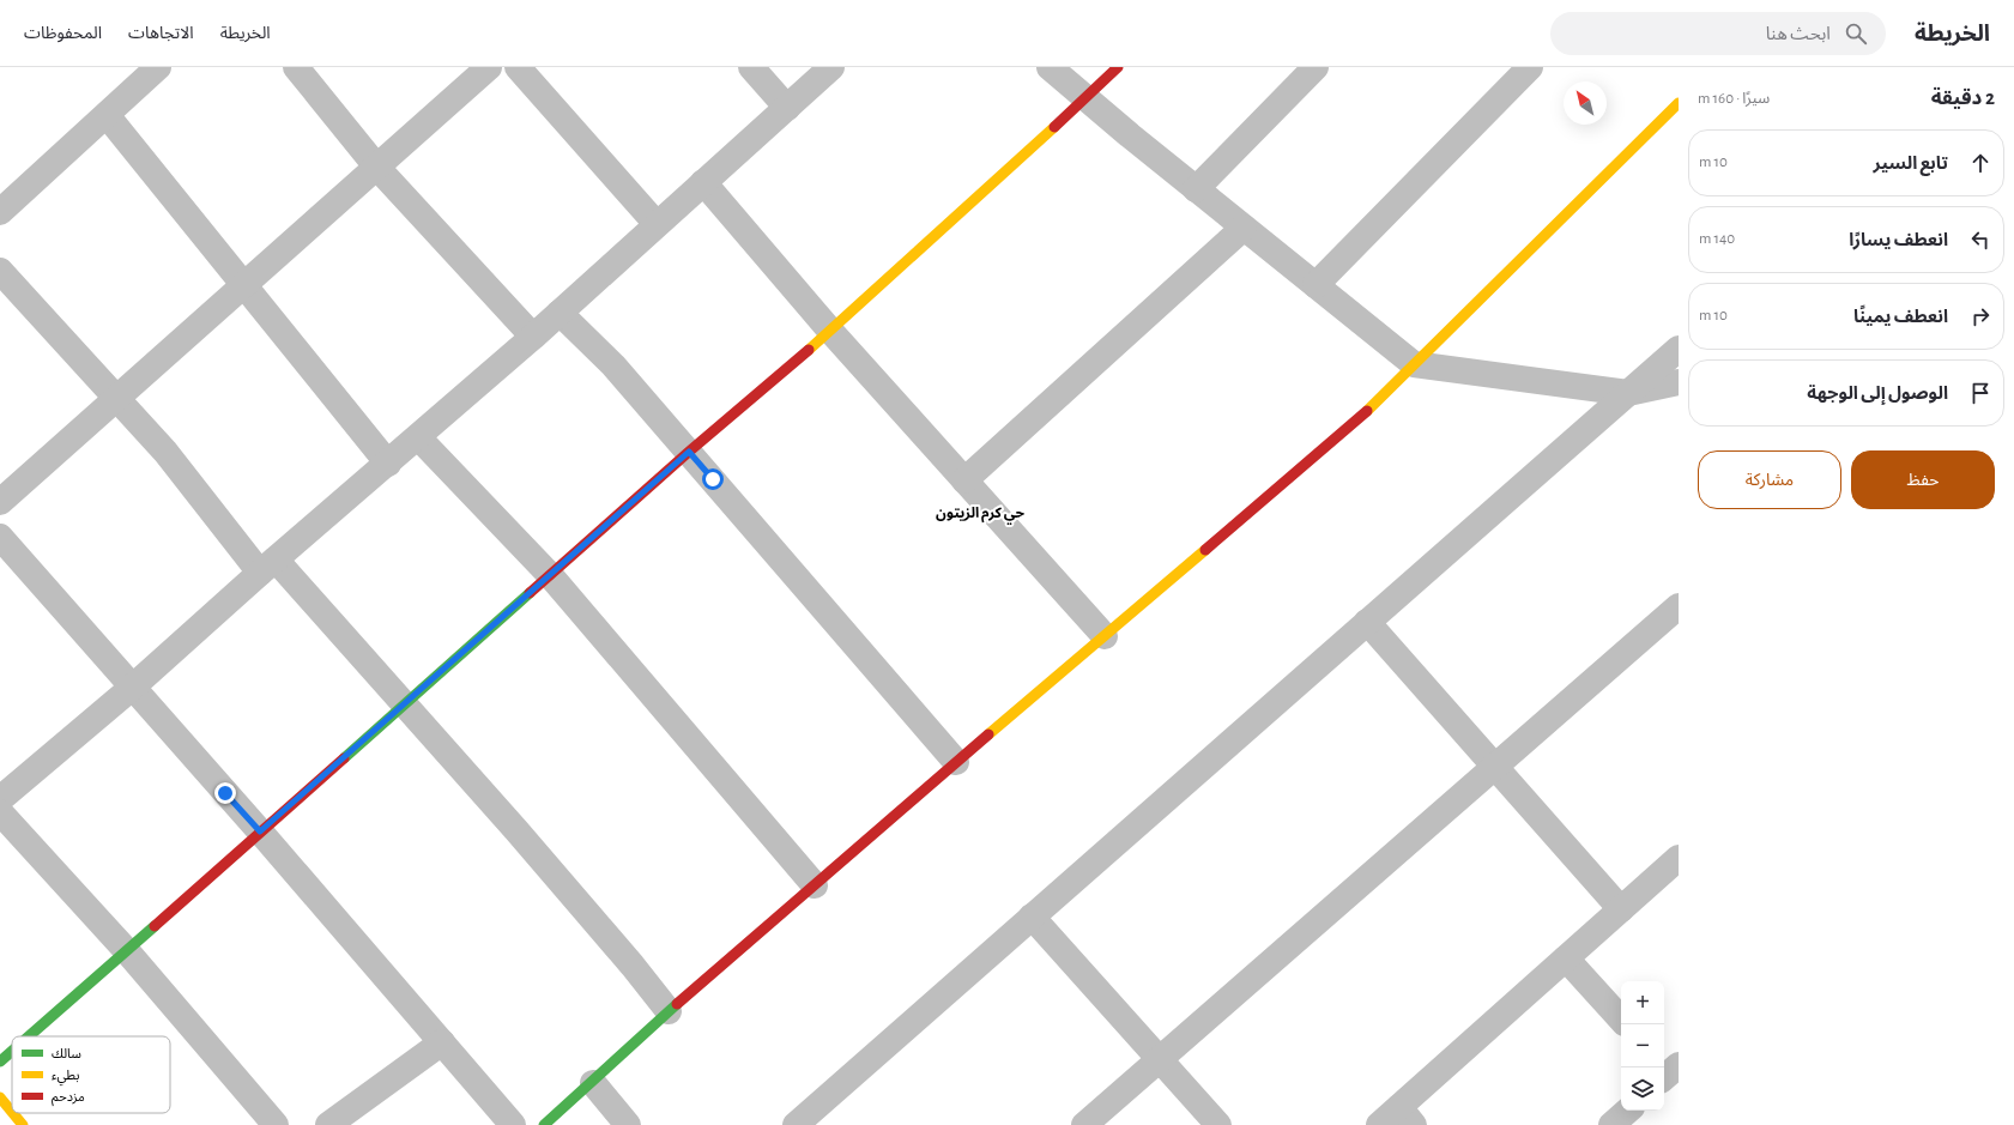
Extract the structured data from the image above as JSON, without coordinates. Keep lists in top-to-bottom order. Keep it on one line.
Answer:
{"districts":["حي كرم الزيتون"],"legend":["سالك","بطيء","مزدحم"],"north":"top left","page":{"header":"الخريطة","search":"ابحث هنا","nav":["الخريطة","الاتجاهات","المحفوظات"],"heading":["2 دقيقة","سيرًا · 160 m"],"list":[["تابع السير","10 m"],["انعطف يسارًا","140 m"],["انعطف يمينًا","10 m"],"الوصول إلى الوجهة"],"buttons":["حفظ","مشاركة"],"map_buttons":["+","−"]}}
